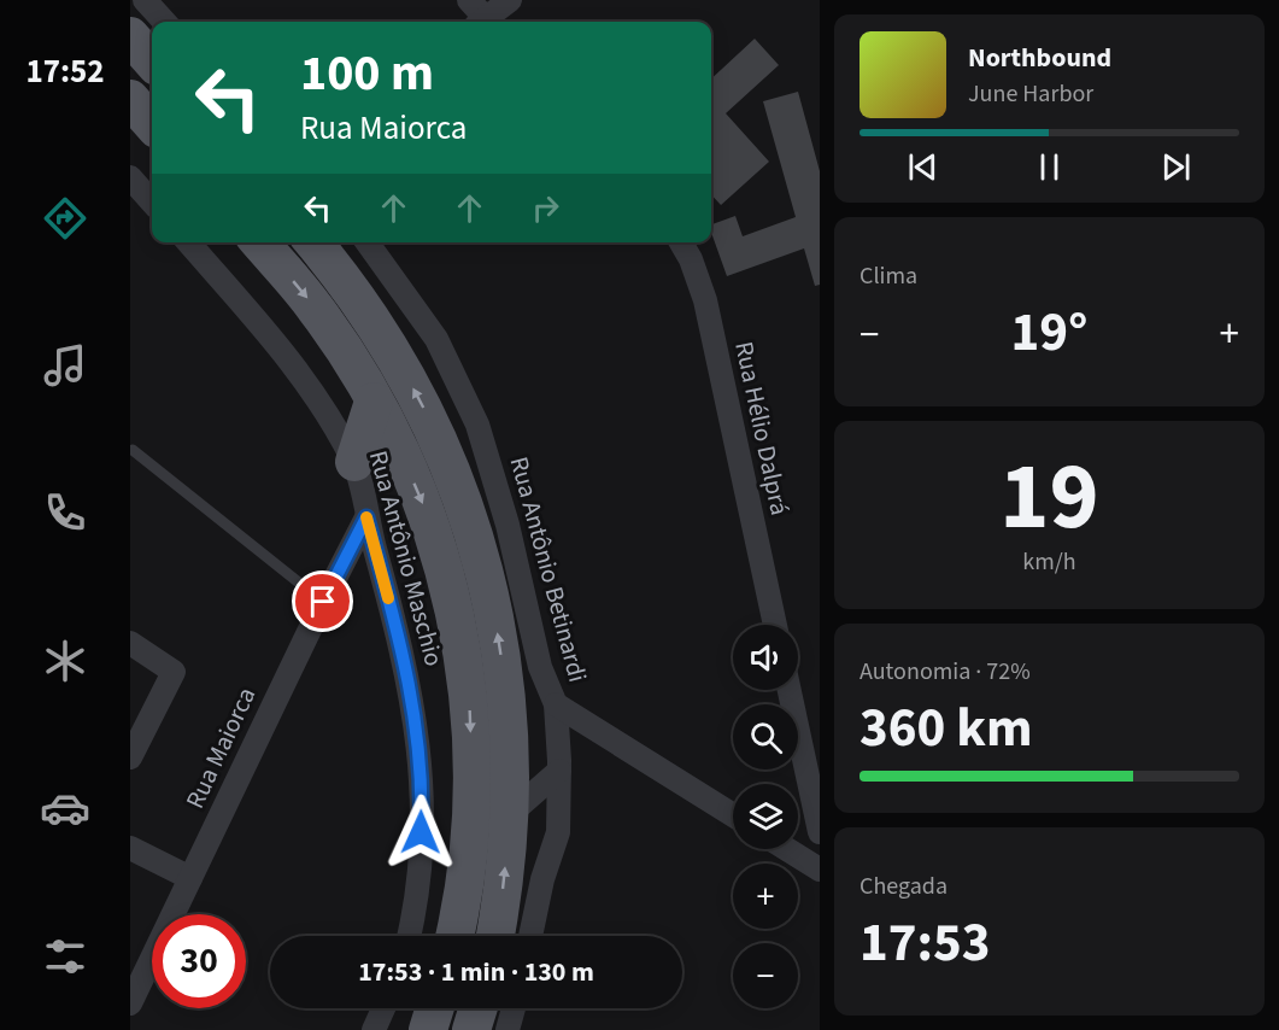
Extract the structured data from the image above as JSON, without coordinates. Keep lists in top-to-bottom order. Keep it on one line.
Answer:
{"streets":{"street":["Rua Hélio Dalprá","Rua Antônio Maschio","Rua Antônio Betinardi","Rua Maiorca"]},"crossings":[["Rua Antônio Maschio","Rua Maiorca"]],"page":{"tabs":"17:52","turn":["100 m","Rua Maiorca"],"song":["Northbound","June Harbor"],"tile":["Clima",["19","km/h"],["Autonomia · 72%","360 km"],["Chegada","17:53"]],"heat":["−","19°","+"],"map_buttons":["+","−"],"limit":"30","trip":"17:53 · 1 min · 130 m"}}
